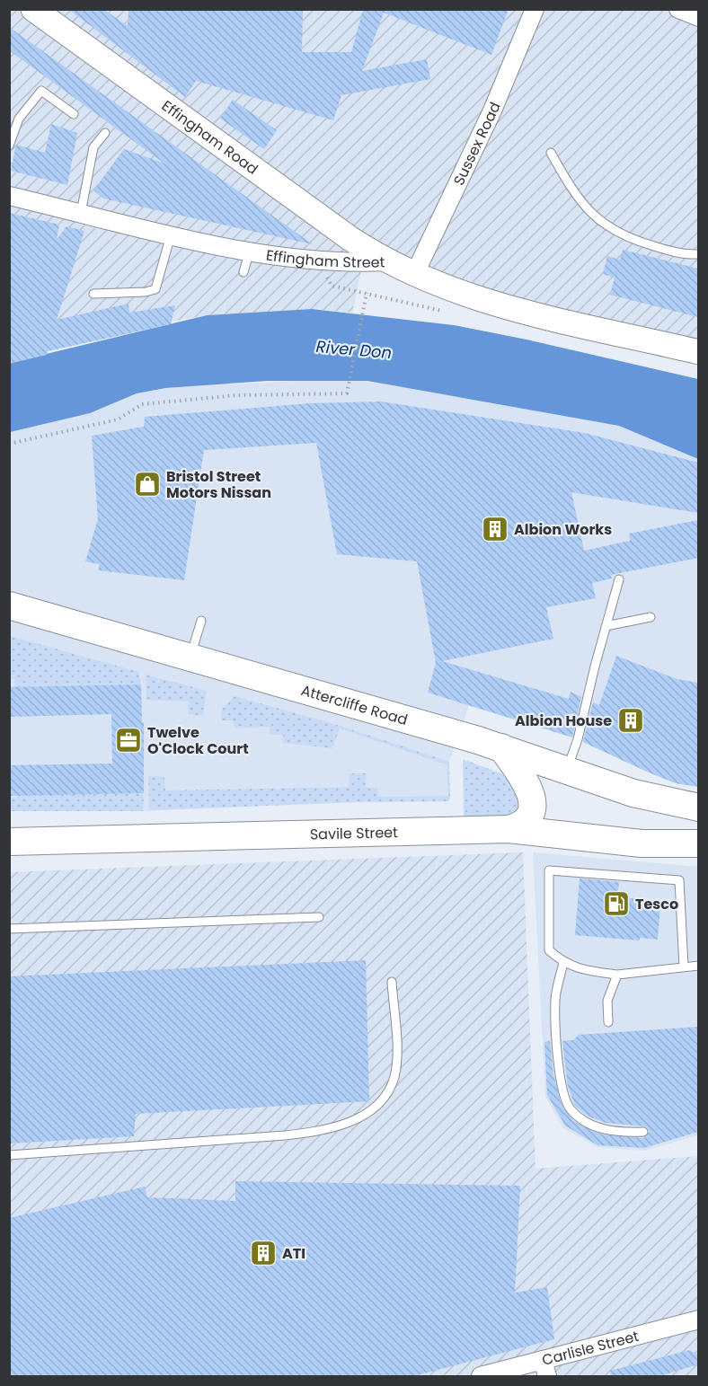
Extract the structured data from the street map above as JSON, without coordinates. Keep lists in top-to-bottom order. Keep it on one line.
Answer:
{"streets":{"main road":["Effingham Road","Effingham Street","Attercliffe Road","Savile Street"],"street":["Sussex Road","Carlisle Street"]},"crossings":[["Effingham Road","Effingham Street"],["Sussex Road","Effingham Street"]],"water":["River Don"],"places":{"shop":["Bristol Street Motors Nissan"],"building":["Albion Works","Albion House","ATI"],"office":["Twelve O'Clock Court"],"fuel station":["Tesco"]}}
